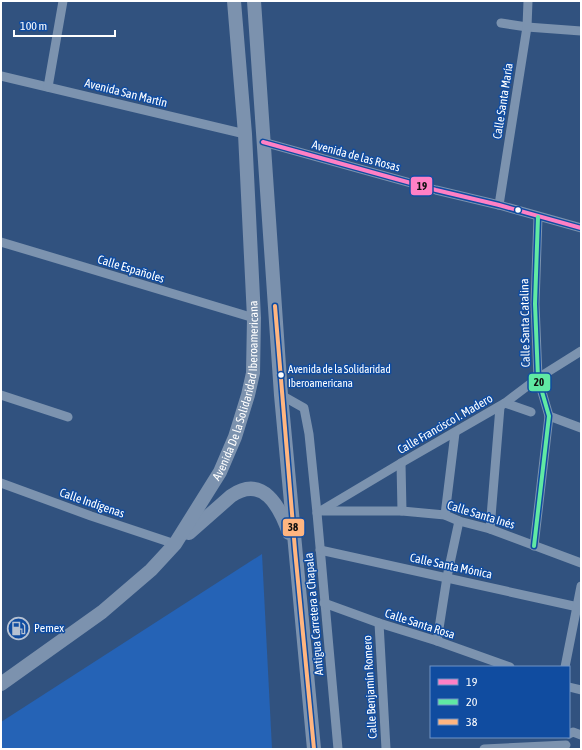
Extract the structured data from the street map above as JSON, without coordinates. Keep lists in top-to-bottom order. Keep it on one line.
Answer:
{"streets":{"highway":["Avenida De la Solidaridad Iberoamericana"],"street":["Avenida San Martín","Calle Santa María","Avenida de las Rosas","Calle Españoles","Calle Santa Catalina","Calle Francisco I. Madero","Calle Indígenas","Calle Santa Inés","Calle Santa Mónica","Antigua Carretera a Chapala","Calle Santa Rosa","Calle Benjamín Romero"]},"crossings":[["Avenida San Martín","Avenida De la Solidaridad Iberoamericana"],["Calle Santa María","Avenida de las Rosas"],["Avenida de las Rosas","Calle Santa Catalina"],["Avenida de las Rosas","Avenida De la Solidaridad Iberoamericana"],["Calle Españoles","Avenida De la Solidaridad Iberoamericana"],["Calle Santa Catalina","Calle Francisco I. Madero"],["Calle Santa Catalina","Calle Santa Inés"],["Avenida De la Solidaridad Iberoamericana","Calle Indígenas"],["Avenida De la Solidaridad Iberoamericana","Antigua Carretera a Chapala"],["Calle Francisco I. Madero","Calle Santa Inés"],["Calle Francisco I. Madero","Antigua Carretera a Chapala"],["Calle Santa Inés","Antigua Carretera a Chapala"],["Calle Santa Mónica","Antigua Carretera a Chapala"],["Antigua Carretera a Chapala","Calle Santa Rosa"],["Calle Santa Rosa","Calle Benjamín Romero"]],"places":{"other":["Avenida de la Solidaridad Iberoamericana"],"fuel station":["Pemex"]},"lines":["transit line 19","transit line 20","transit line 38"],"legend":["19","20","38"],"scale_bar":"100 m"}
